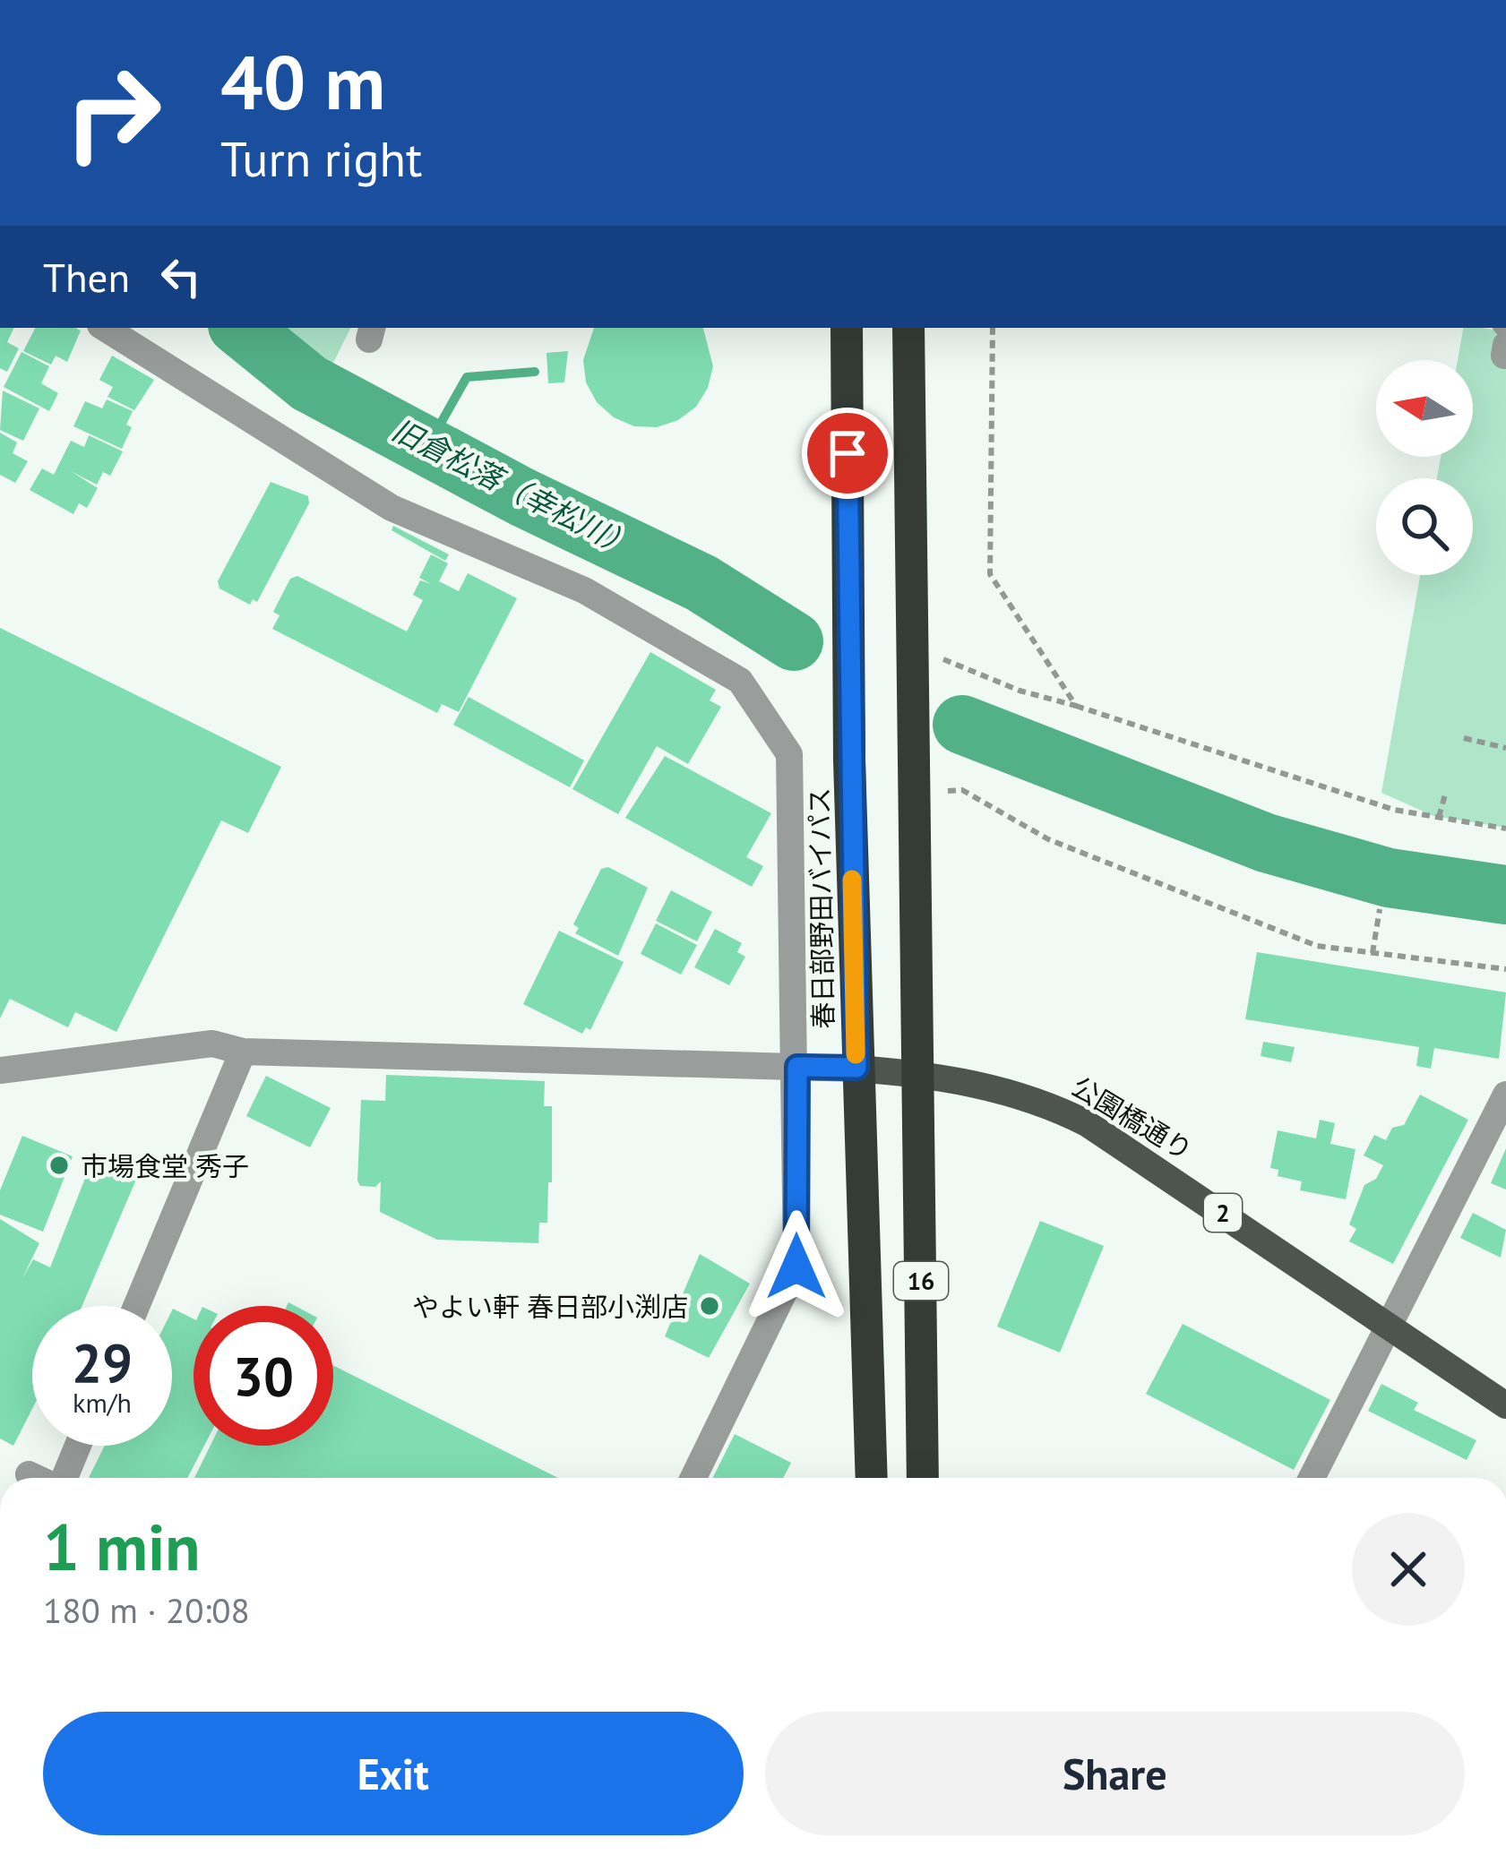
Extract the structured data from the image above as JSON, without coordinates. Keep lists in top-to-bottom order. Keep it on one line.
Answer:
{"streets":{"highway":["春日部野田バイパス","16"],"main road":["公園橋通り","2"]},"crossings":[["春日部野田バイパス","公園橋通り"],["公園橋通り","16"]],"water":["旧倉松落（幸松川）"],"places":["市場食堂 秀子","やよい軒 春日部小渕店"],"north":"left","page":{"turn":["40 m","Turn right"],"then":"Then","speed":"29 km/h","limit":"30","heading":["1 min","180 m · 20:08"],"buttons":["Exit","Share"]}}
